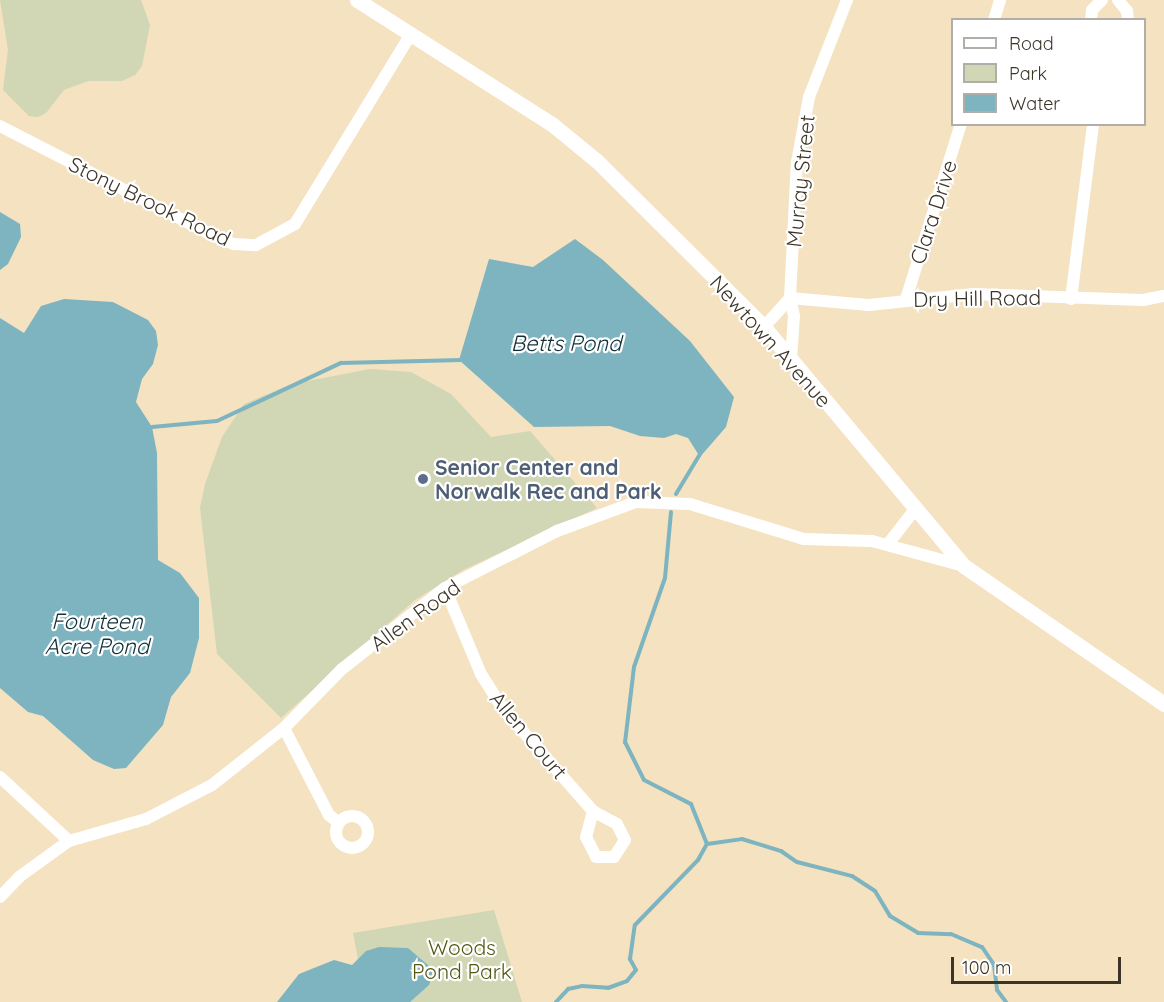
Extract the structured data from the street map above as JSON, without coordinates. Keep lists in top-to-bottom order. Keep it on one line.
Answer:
{"streets":{"main road":["Newtown Avenue"],"street":["Murray Street","Stony Brook Road","Clara Drive","Dry Hill Road","Allen Road","Allen Court"]},"crossings":[["Murray Street","Dry Hill Road"],["Murray Street","Newtown Avenue"],["Stony Brook Road","Newtown Avenue"],["Clara Drive","Dry Hill Road"],["Newtown Avenue","Allen Road"],["Allen Road","Allen Court"]],"water":["Betts Pond","Fourteen Acre Pond"],"parks":["Woods Pond Park"],"places":["Senior Center and Norwalk Rec and Park"],"legend":["Road","Park","Water"],"scale_bar":"100 m"}
